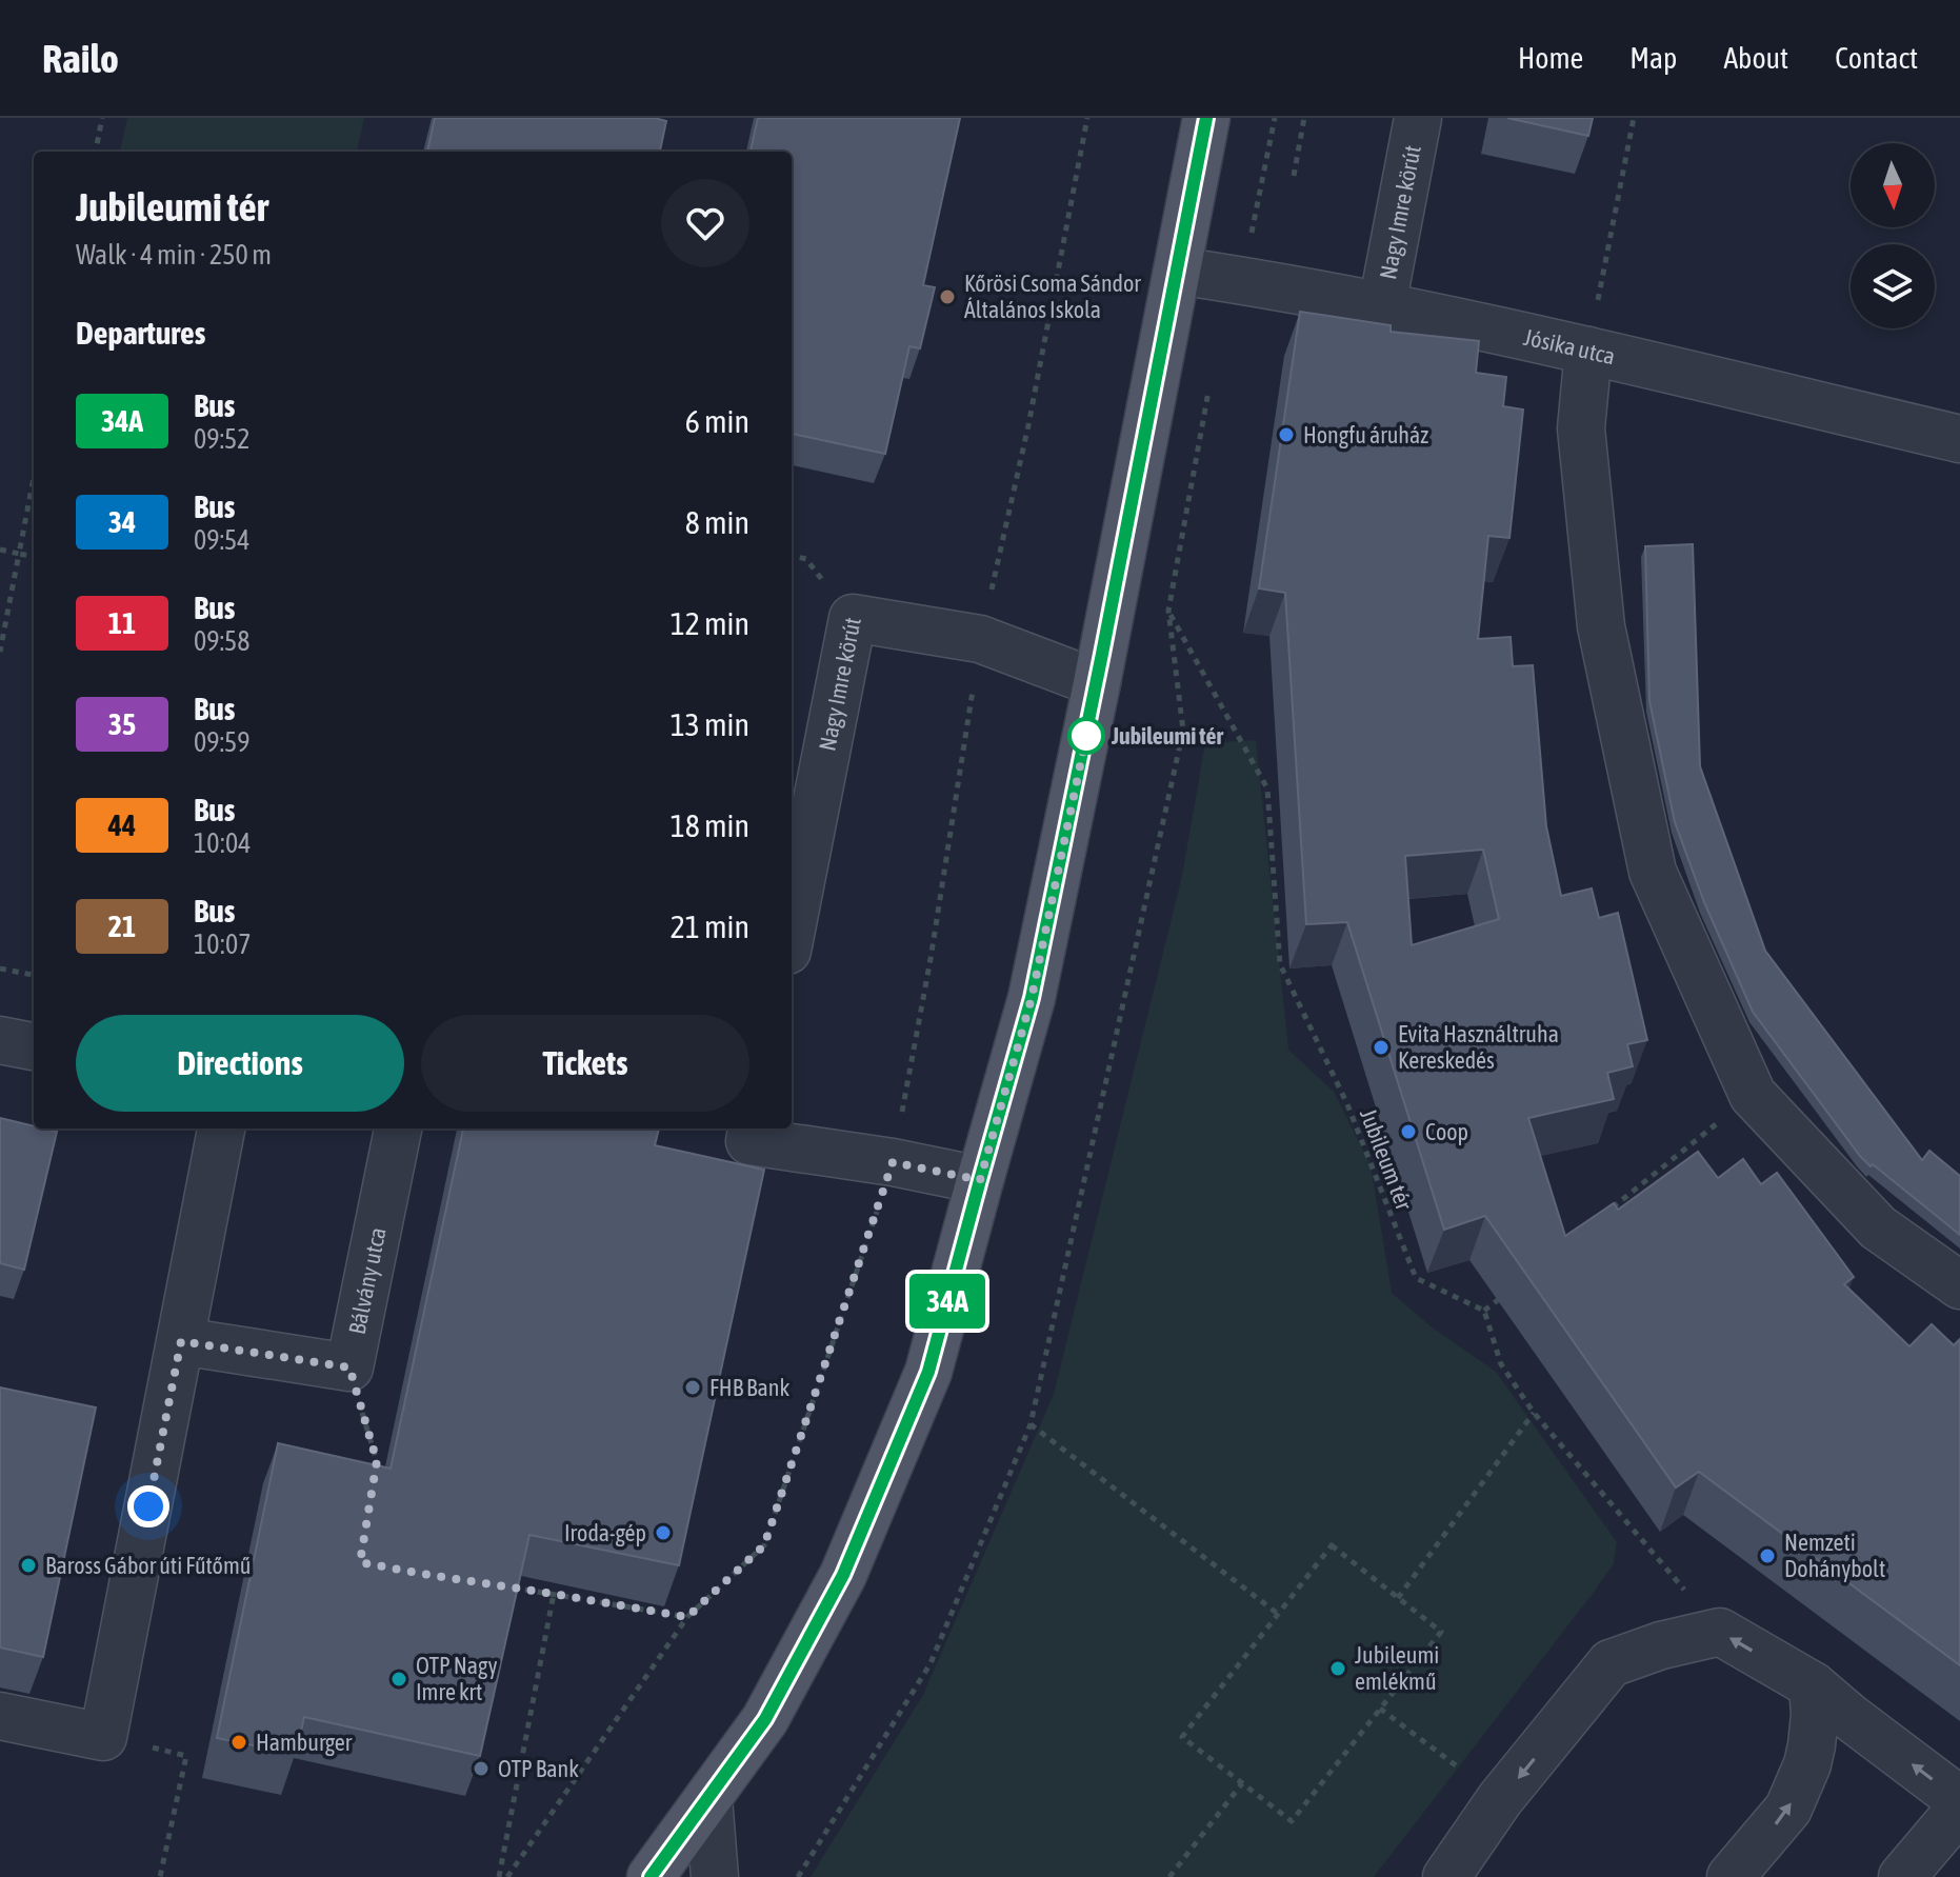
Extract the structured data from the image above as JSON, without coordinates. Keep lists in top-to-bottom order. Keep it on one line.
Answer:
{"streets":{"street":["Nagy Imre körút","Jósika utca","Bálvány utca"],"path":["Jubileum tér"]},"crossings":[["Nagy Imre körút","Jósika utca"]],"places":["Kőrösi Csoma Sándor Általános Iskola","Hongfu áruház","Jubileumi tér","Evita Használtruha Kereskedés","Coop","FHB Bank","Iroda-gép","Nemzeti Dohánybolt","Baross Gábor úti Fűtőmű","Jubileumi emlékmű","OTP Nagy Imre krt","Hamburger","OTP Bank"],"lines":["bus line 34A"],"north":"bottom","page":{"header":"Railo","nav":["Home","Map","About","Contact"],"on_map":"34A","heading":[["Jubileumi tér","Walk · 4 min · 250 m"],"Departures"],"list":[{"mark":"34A","name":"Bus","note":"09:52","value":"6 min"},{"mark":"34","name":"Bus","note":"09:54","value":"8 min"},{"mark":"11","name":"Bus","note":"09:58","value":"12 min"},{"mark":"35","name":"Bus","note":"09:59","value":"13 min"},{"mark":"44","name":"Bus","note":"10:04","value":"18 min"},{"mark":"21","name":"Bus","note":"10:07","value":"21 min"}],"buttons":["Directions","Tickets"]}}
